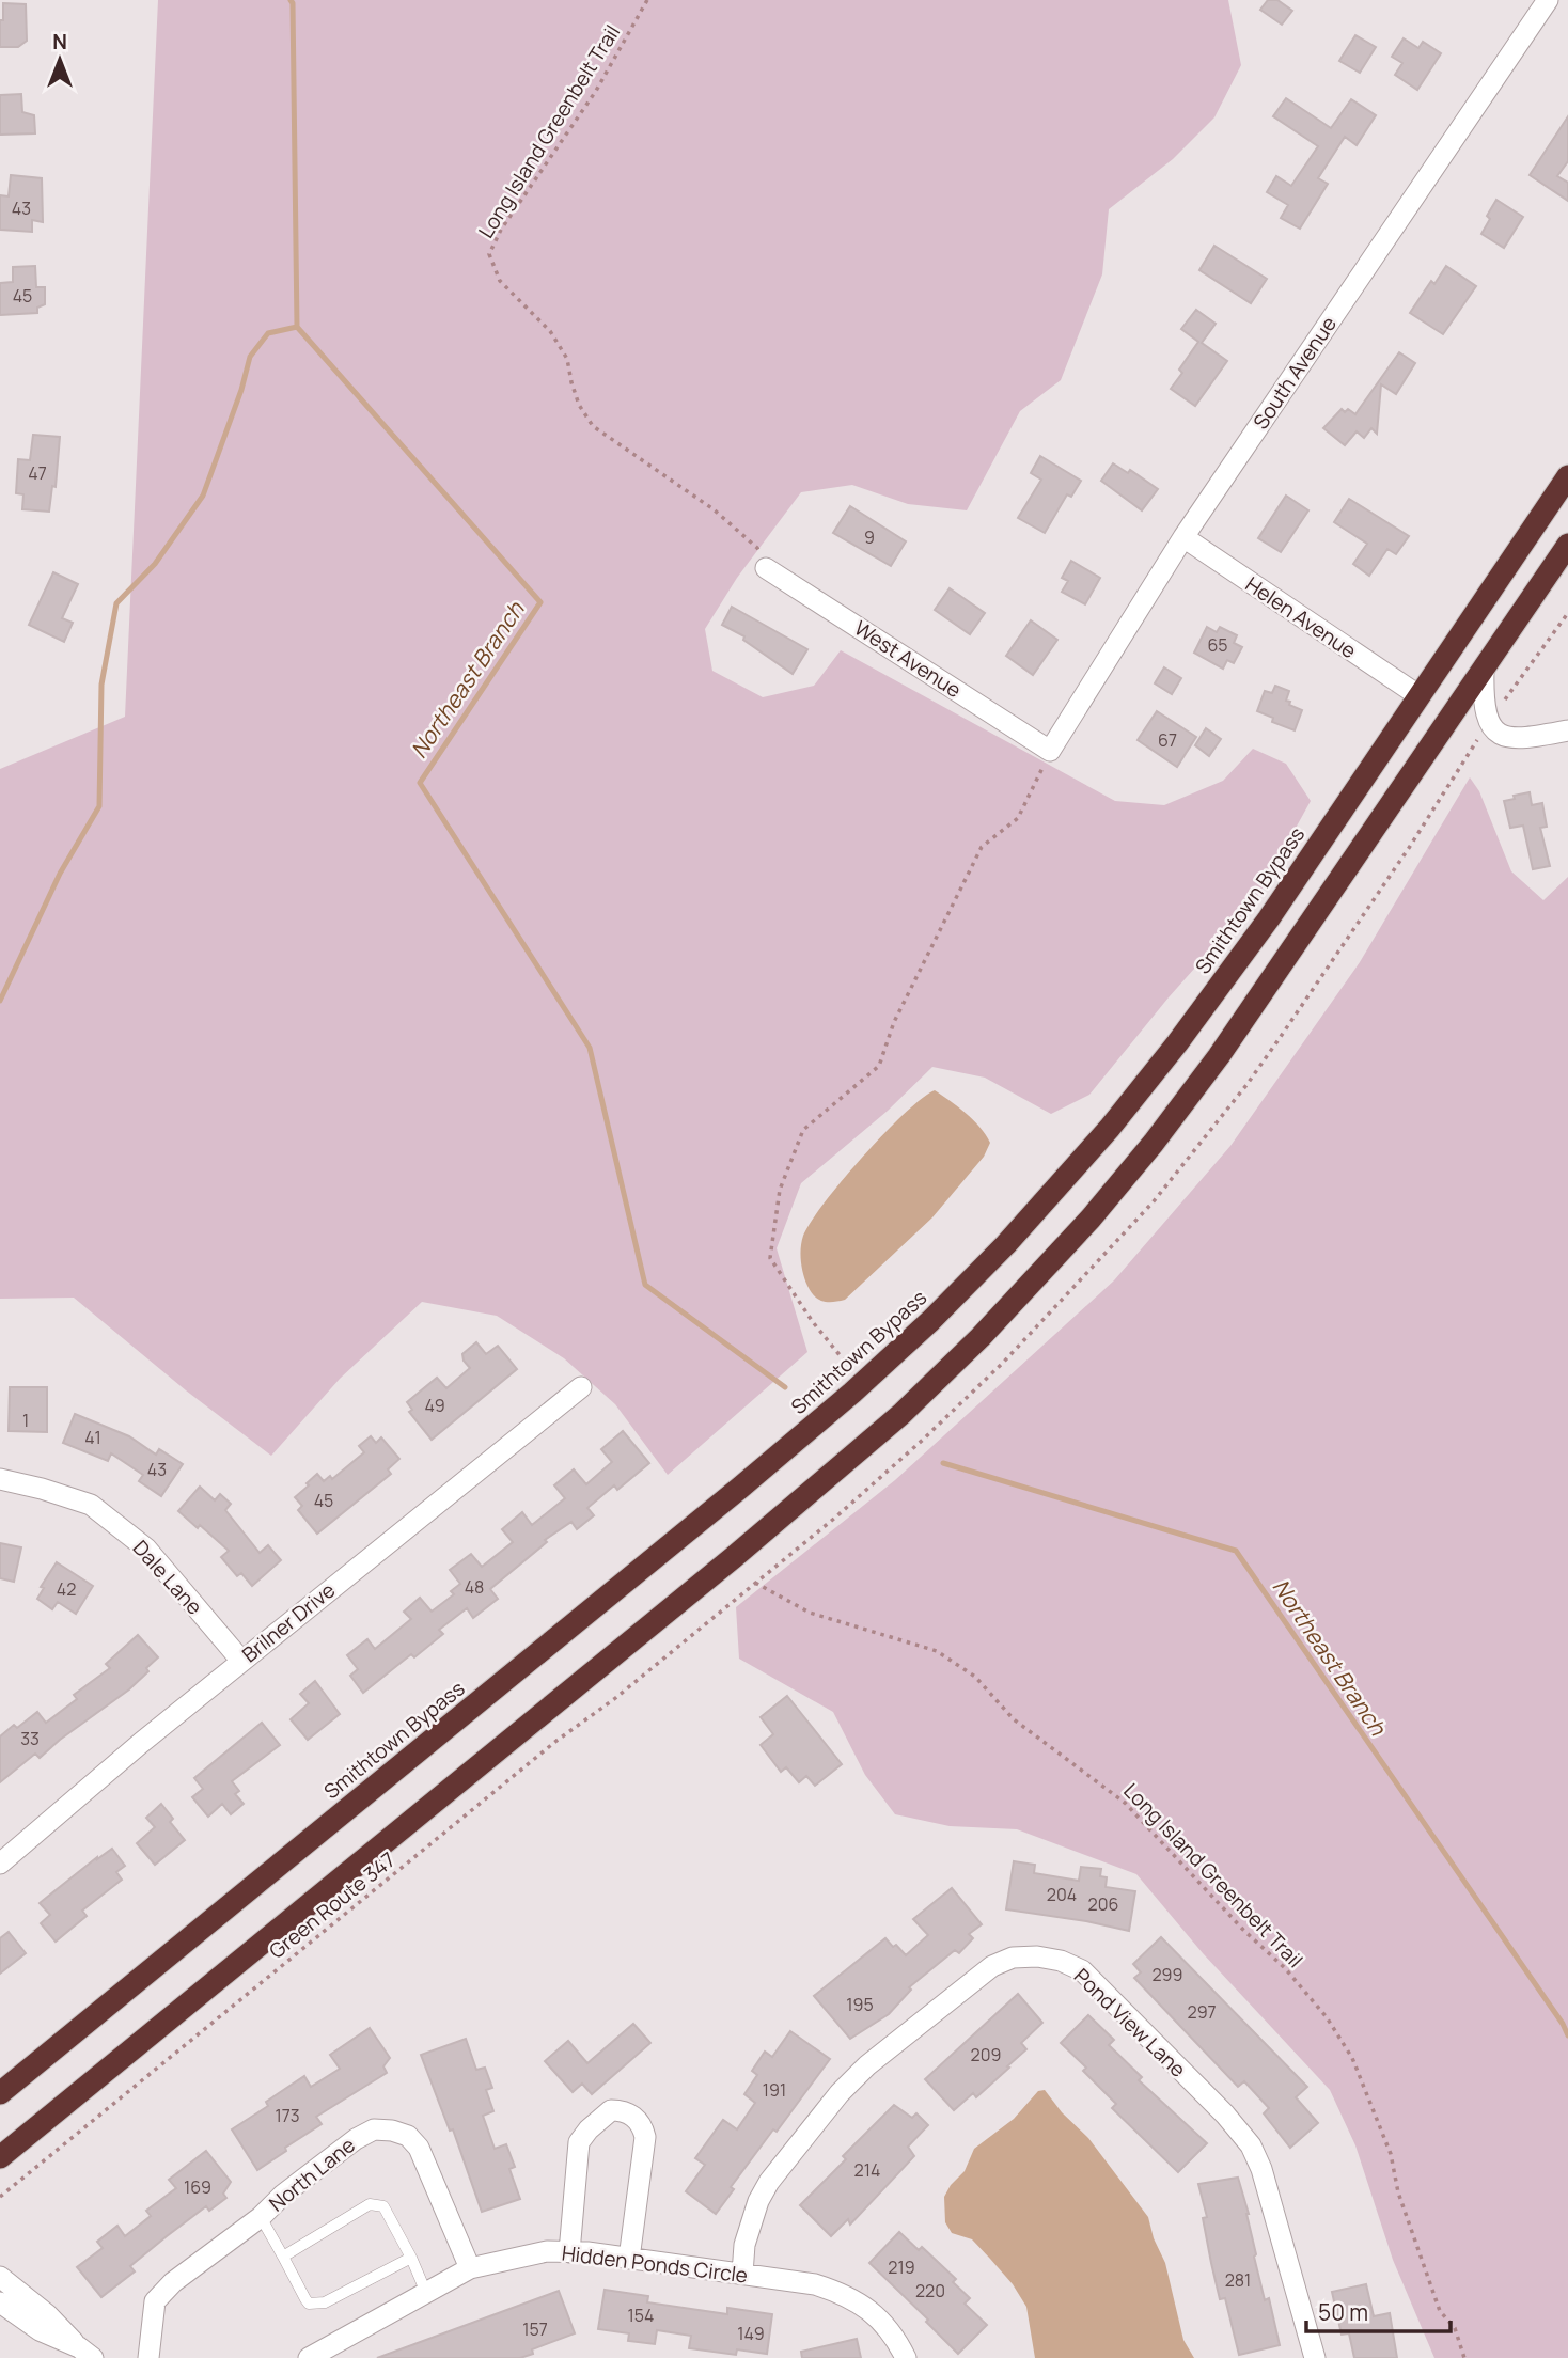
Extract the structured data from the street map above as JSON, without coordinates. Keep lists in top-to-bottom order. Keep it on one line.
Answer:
{"streets":{"highway":["Smithtown Bypass"],"street":["South Avenue","Helen Avenue","West Avenue","Dale Lane","Brilner Drive","Pond View Lane","North Lane","Hidden Ponds Circle"],"path":["Long Island Greenbelt Trail","Green Route 347"]},"crossings":[["Long Island Greenbelt Trail","West Avenue"],["South Avenue","Helen Avenue"],["South Avenue","West Avenue"],["Helen Avenue","Smithtown Bypass"],["Dale Lane","Brilner Drive"],["Pond View Lane","Hidden Ponds Circle"],["North Lane","Hidden Ponds Circle"]],"water":["Northeast Branch"],"house_numbers":["43","45","47","9","65","67","49","1","41","43","45","48","42","33","204","206","299","195","297","209","191","173","214","169","219","281","220","154","157","149"],"scale_bar":"50 m","north":"top"}
